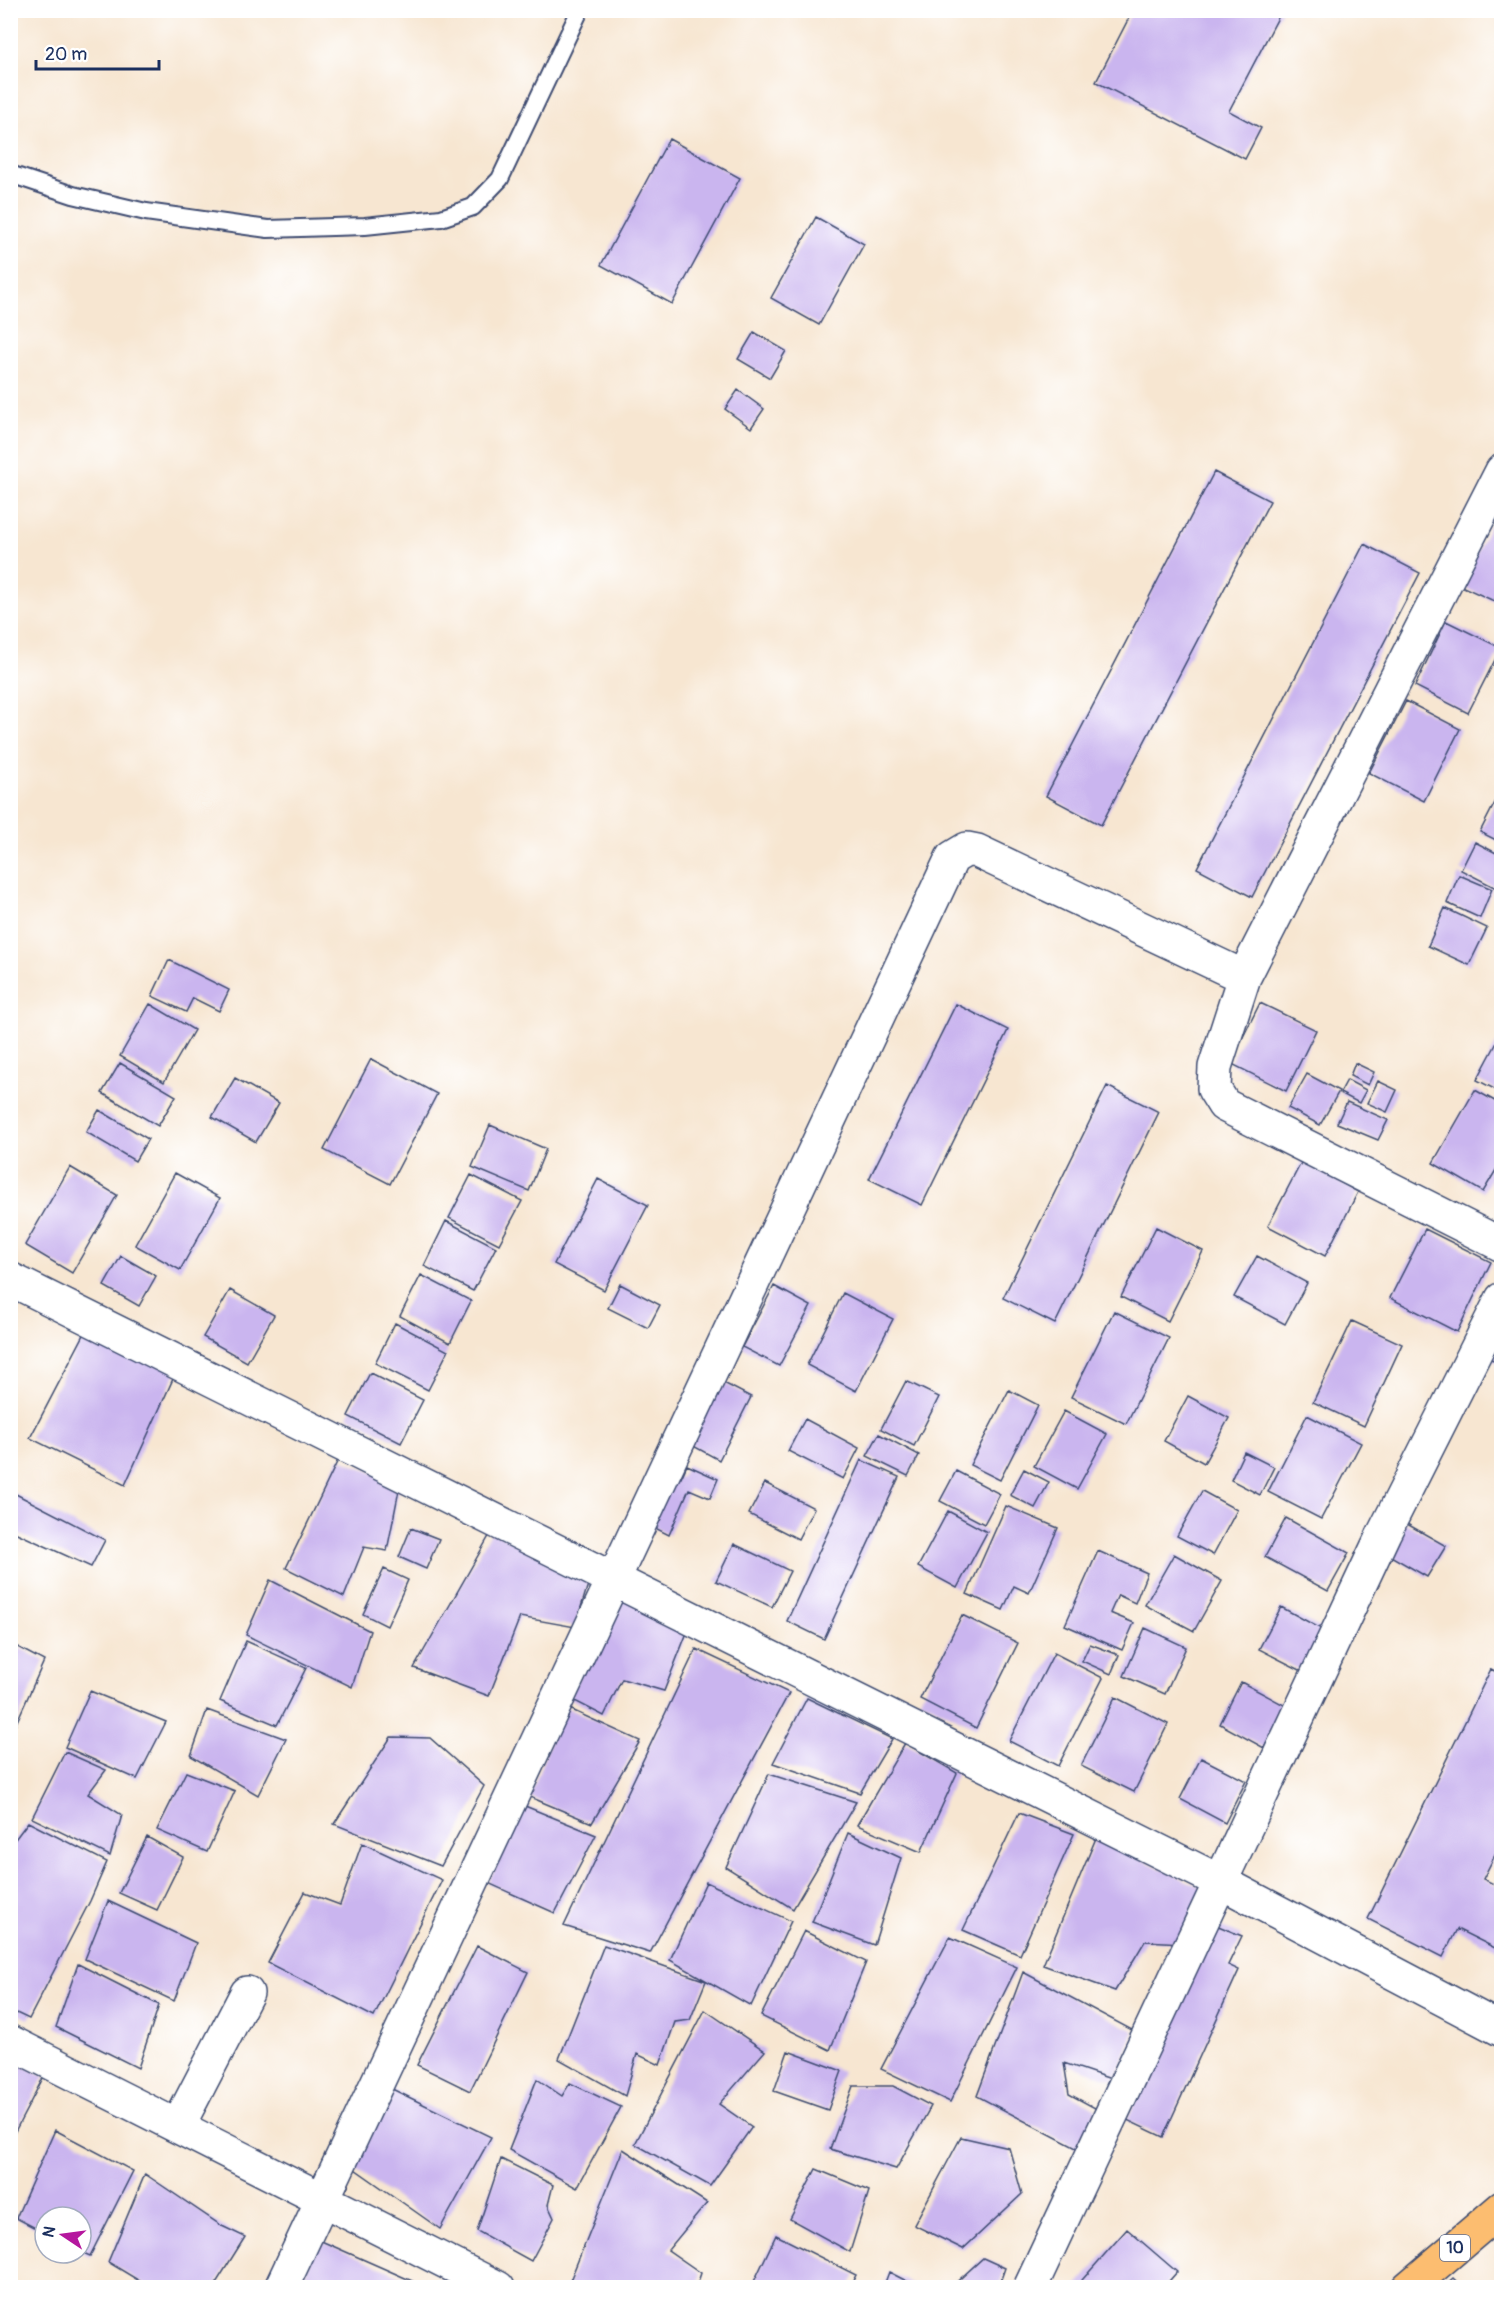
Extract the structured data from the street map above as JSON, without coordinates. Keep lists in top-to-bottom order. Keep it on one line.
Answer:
{"streets":{"highway":["10"]},"scale_bar":"20 m","north":"left"}
